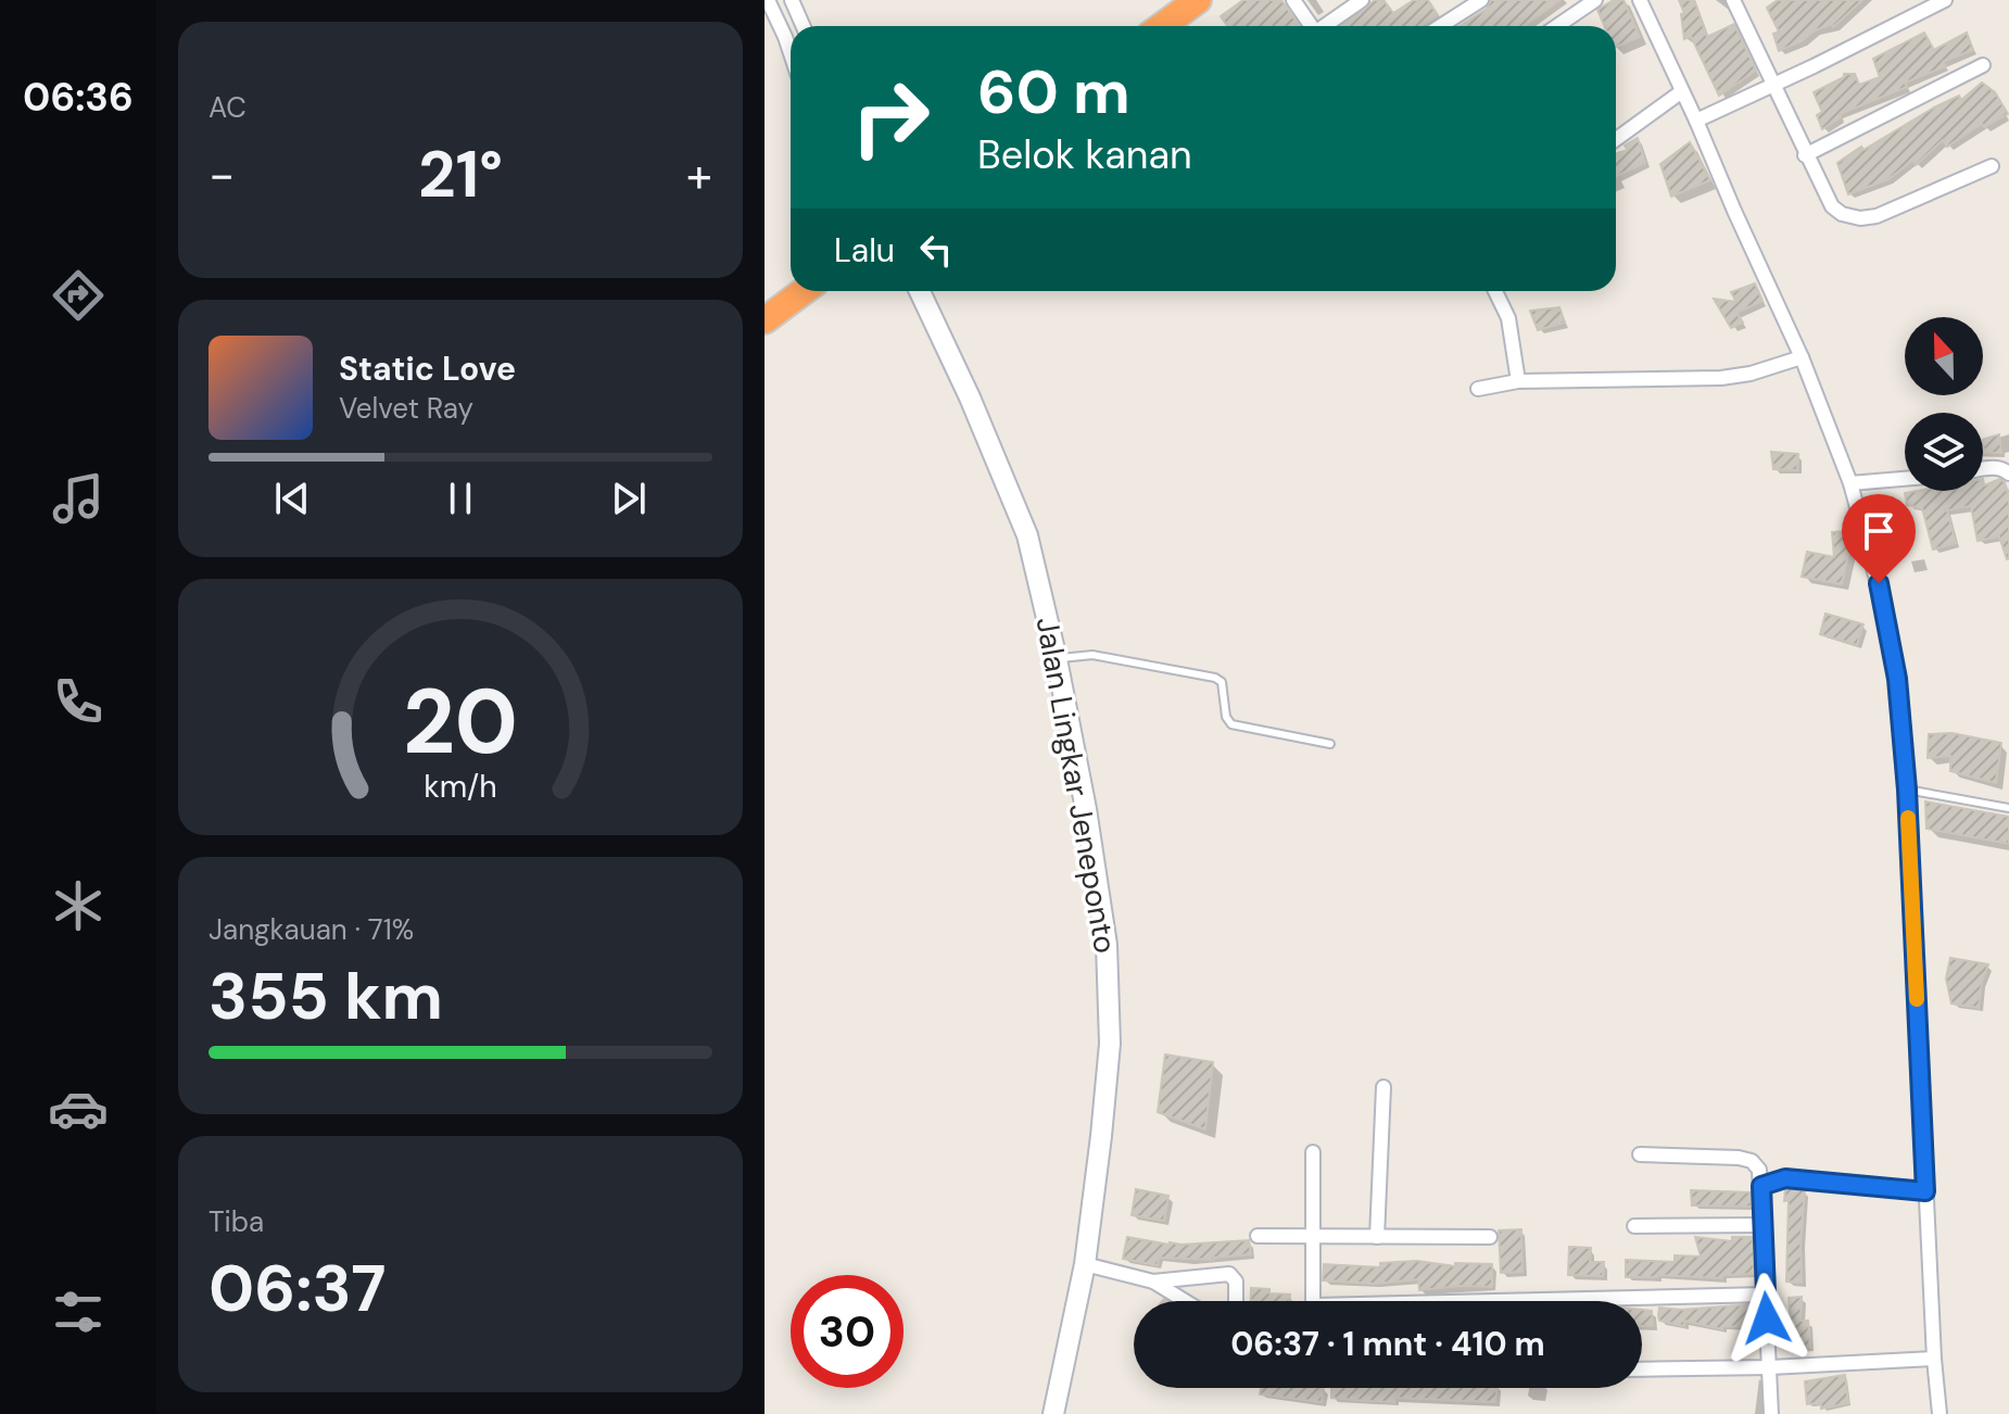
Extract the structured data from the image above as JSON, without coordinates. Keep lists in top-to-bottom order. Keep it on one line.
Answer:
{"streets":{"main road":["Jalan Lingkar Jeneponto"]},"north":"top","page":{"tabs":"06:36","tile":["AC",["Jangkauan · 71%","355 km"],["Tiba","06:37"]],"turn":["60 m","Belok kanan"],"heat":["−","21°","+"],"then":"Lalu","song":["Static Love","Velvet Ray"],"limit":"30","trip":"06:37 · 1 mnt · 410 m","gauge":["20","km/h"]}}
